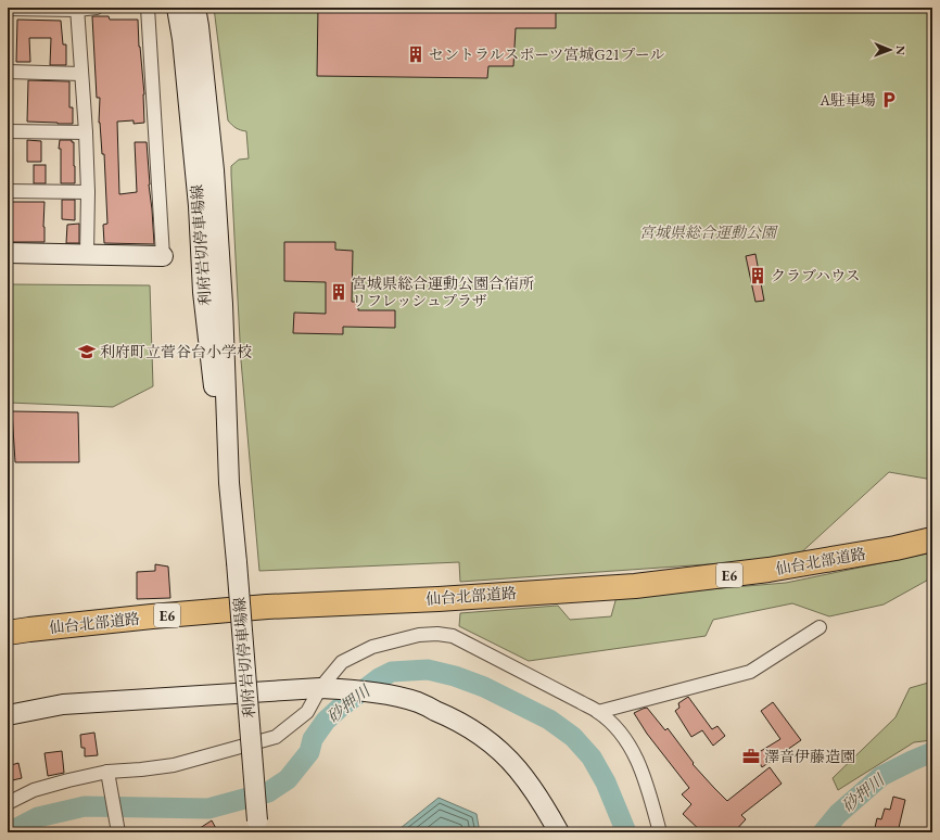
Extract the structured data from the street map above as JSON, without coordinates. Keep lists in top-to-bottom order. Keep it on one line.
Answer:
{"streets":{"highway":["仙台北部道路","E6"],"main road":["利府岩切停車場線"]},"water":["砂押川"],"parks":["宮城県総合運動公園"],"places":{"building":["セントラルスポーツ宮城G21プール","クラブハウス","宮城県総合運動公園合宿所 リフレッシュプラザ"],"parking":["A駐車場"],"school or university":["利府町立菅谷台小学校"],"office":["澤音伊藤造園"]},"north":"right"}
